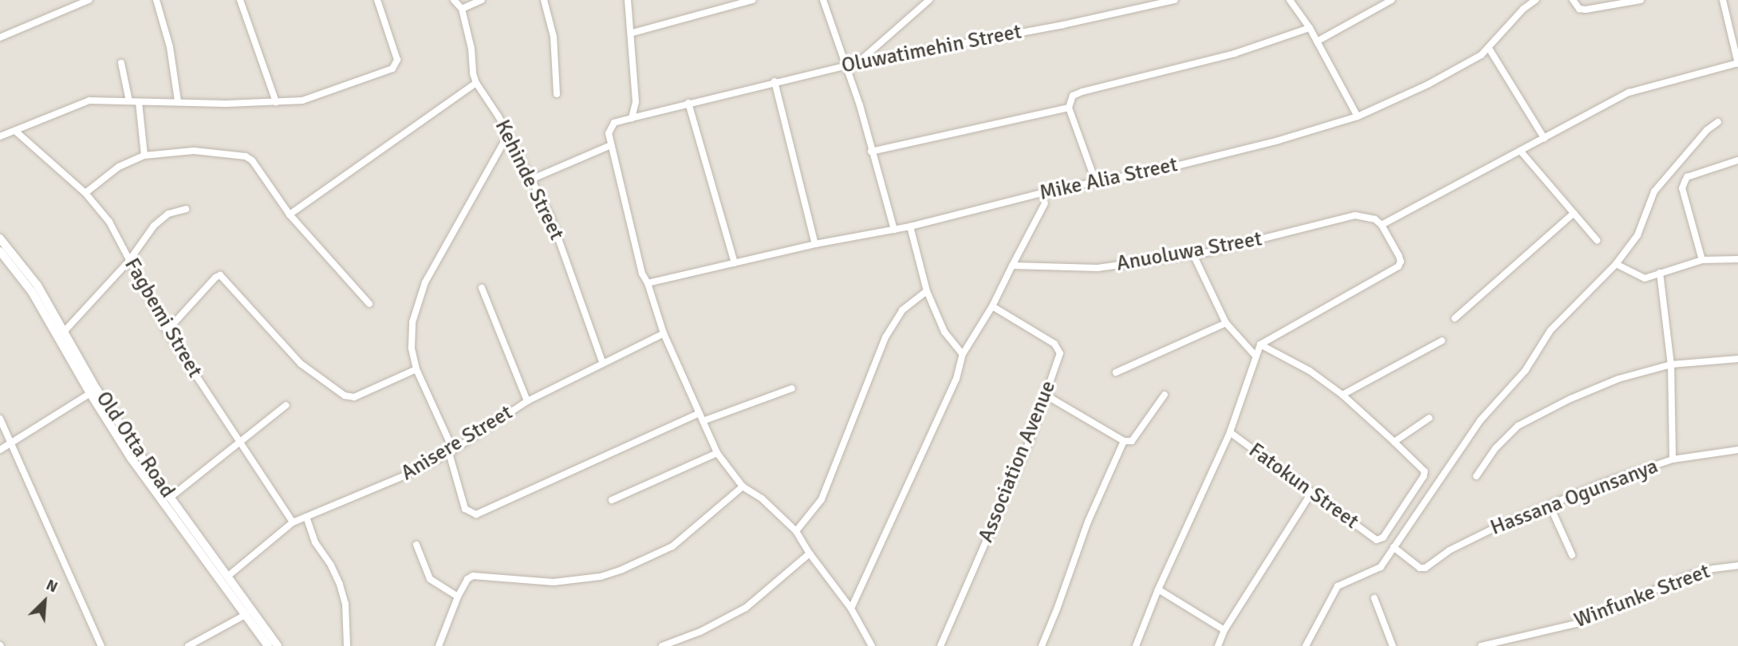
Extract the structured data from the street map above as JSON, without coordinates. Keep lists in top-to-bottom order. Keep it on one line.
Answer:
{"streets":{"street":["Oluwatimehin Street","Mike Alia Street","Kehinde Street","Anuoluwa Street","Fagbemi Street","Anisere Street","Old Otta Road","Association Avenue","Fatokun Street","Hassana Ogunsanya","Winfunke Street"]},"crossings":[["Kehinde Street","Anisere Street"],["Fagbemi Street","Anisere Street"],["Anisere Street","Old Otta Road"]],"north":"top right"}
